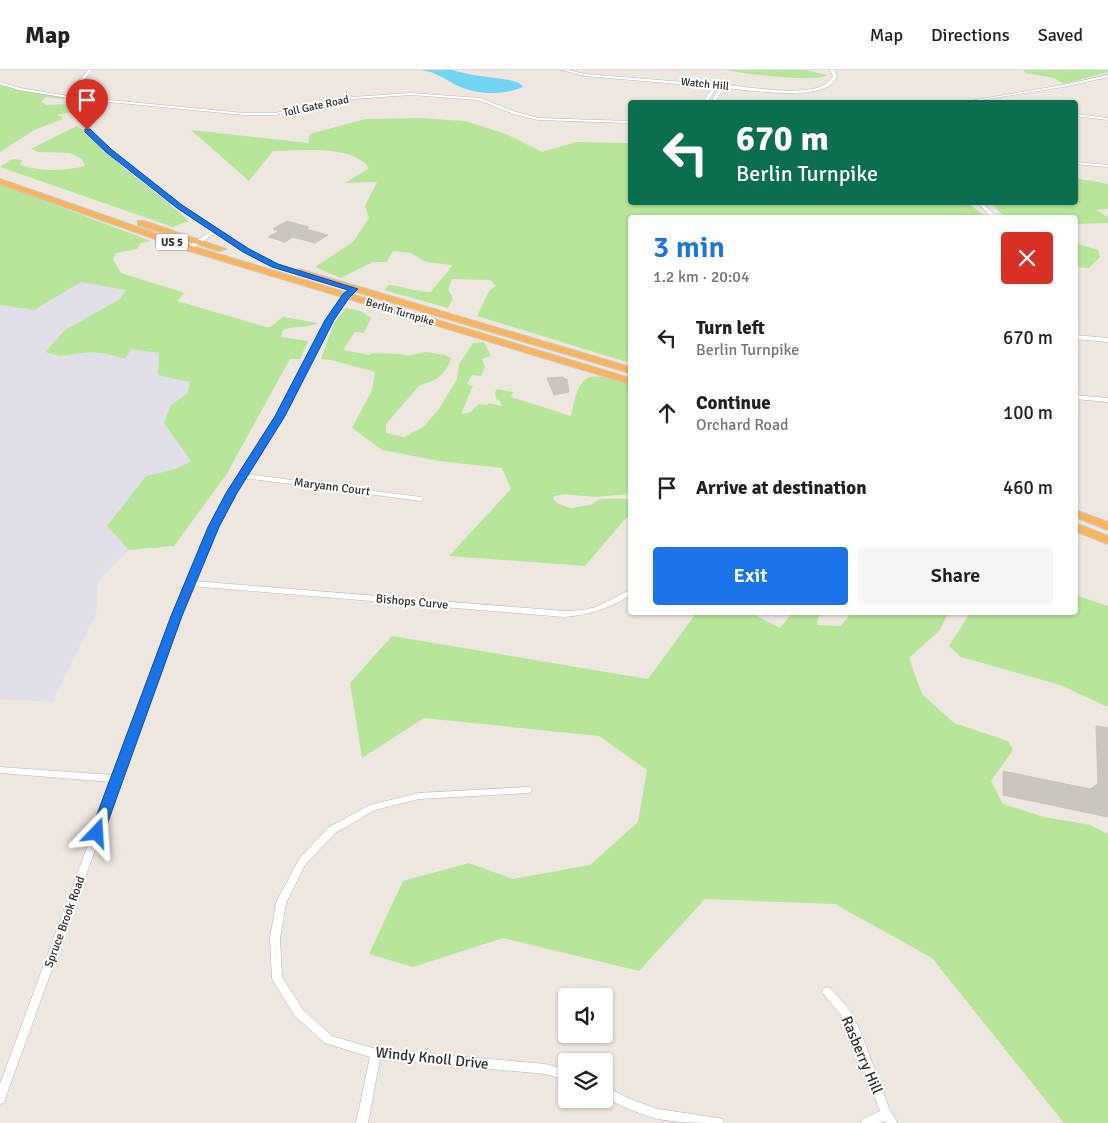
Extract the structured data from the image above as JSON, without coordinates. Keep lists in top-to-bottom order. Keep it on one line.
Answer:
{"streets":{"highway":["US 5","Berlin Turnpike"],"street":["Watch Hill","Toll Gate Road","Maryann Court","Bishops Curve","Spruce Brook Road","Rasberry Hill","Windy Knoll Drive"]},"crossings":[["Berlin Turnpike","Spruce Brook Road"],["Maryann Court","Spruce Brook Road"],["Bishops Curve","Spruce Brook Road"]],"page":{"header":"Map","nav":["Map","Directions","Saved"],"turn":["670 m","Berlin Turnpike"],"heading":["3 min","1.2 km · 20:04"],"list":[{"name":"Turn left","note":"Berlin Turnpike","value":"670 m"},{"name":"Continue","note":"Orchard Road","value":"100 m"},{"name":"Arrive at destination","value":"460 m"}],"buttons":["Exit","Share"]}}
